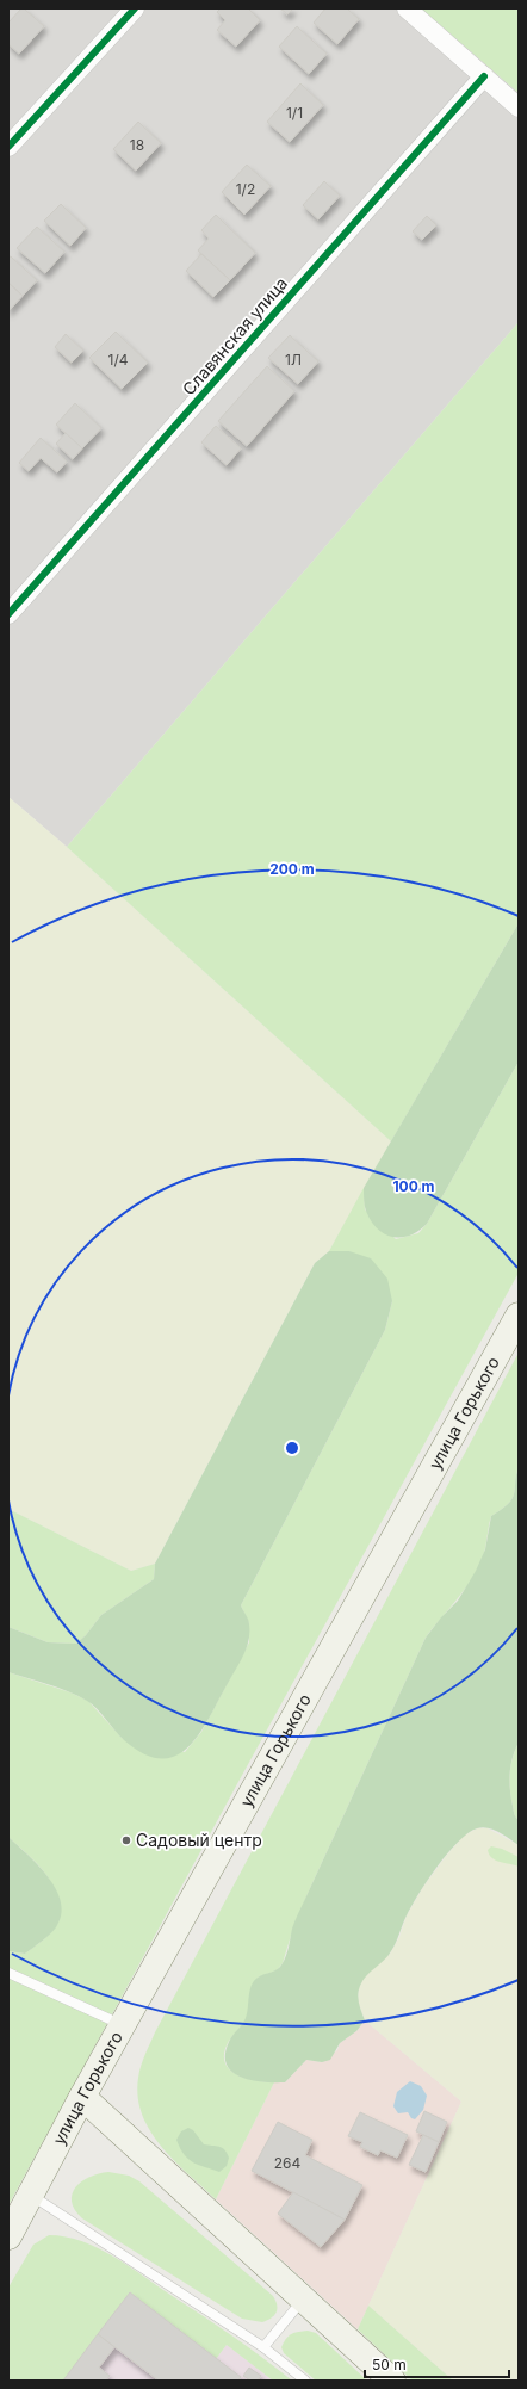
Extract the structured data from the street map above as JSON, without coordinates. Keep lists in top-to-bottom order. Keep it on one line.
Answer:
{"streets":{"main road":["улица Горького"],"street":["Славянская улица"]},"places":["Садовый центр"],"house_numbers":["1/1","18","1/2","1/4","1Л","264"],"scale_bar":"50 m","rings":["200 m","100 m"]}
